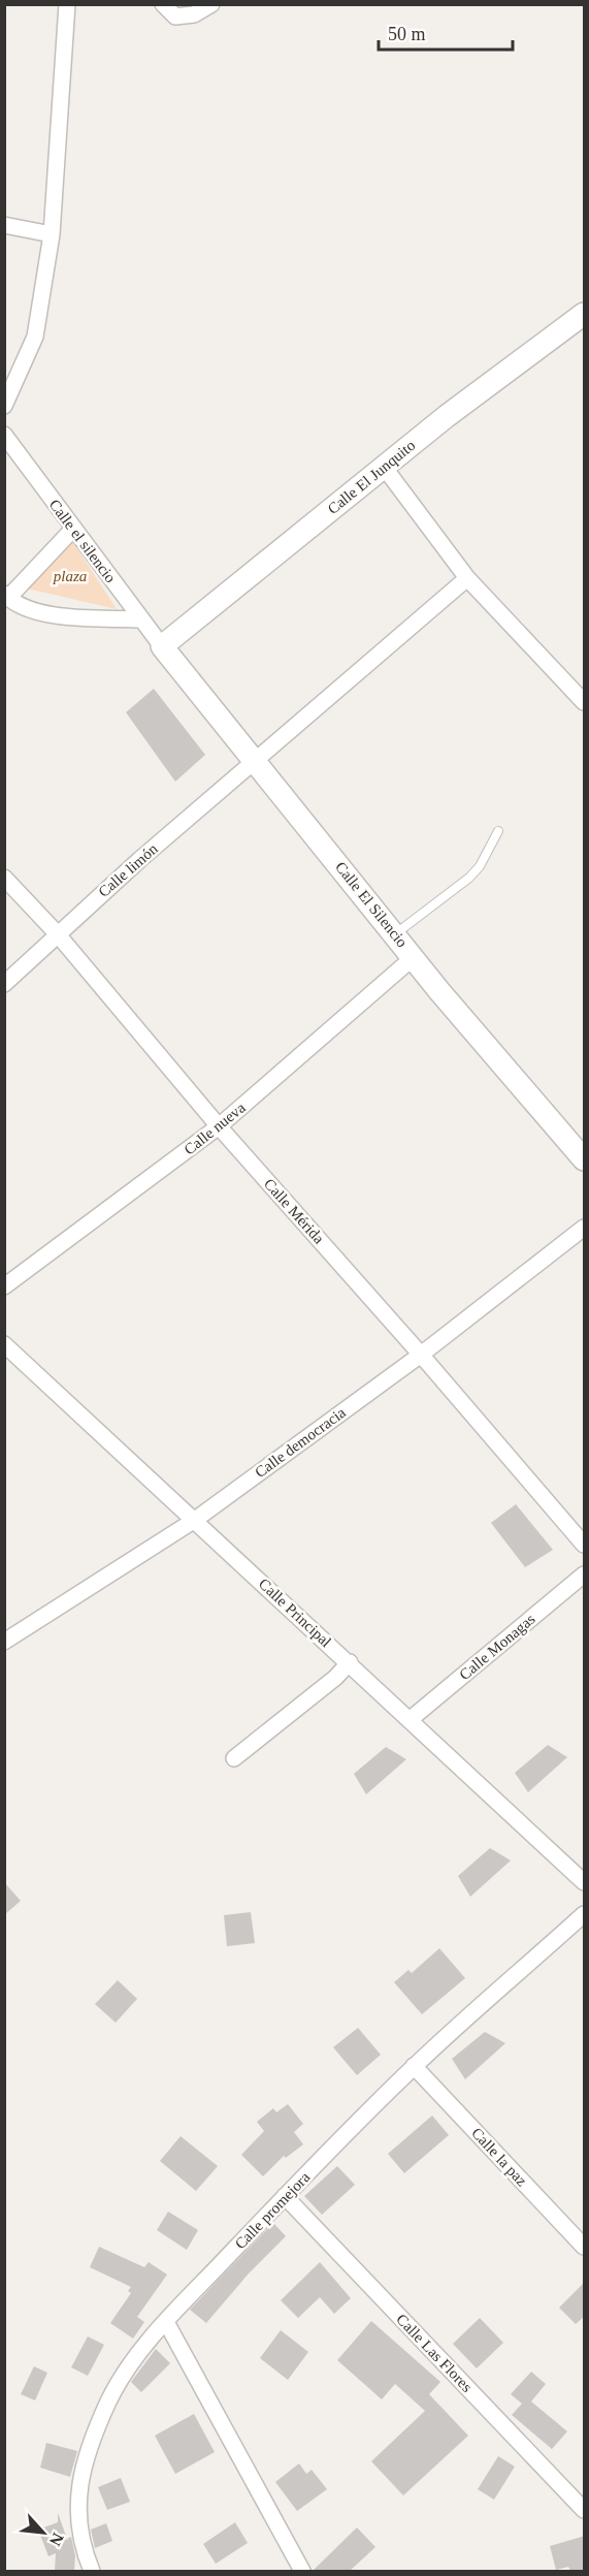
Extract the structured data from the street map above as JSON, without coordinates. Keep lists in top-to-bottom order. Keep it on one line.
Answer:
{"streets":{"street":["Calle El Junquito","Calle el silencio","Calle limón","Calle El Silencio","Calle nueva","Calle Mérida","Calle democracia","Calle Principal","Calle Monagas","Calle la paz","Calle promejora","Calle Las Flores"]},"crossings":[["Calle El Junquito","Calle el silencio"],["Calle El Junquito","Calle El Silencio"],["Calle el silencio","Calle El Silencio"],["Calle limón","Calle El Silencio"],["Calle limón","Calle Mérida"],["Calle El Silencio","Calle nueva"],["Calle nueva","Calle Mérida"],["Calle Mérida","Calle democracia"],["Calle democracia","Calle Principal"],["Calle Principal","Calle Monagas"],["Calle la paz","Calle promejora"],["Calle promejora","Calle Las Flores"]],"parks":["plaza"],"scale_bar":"50 m","north":"bottom right"}
